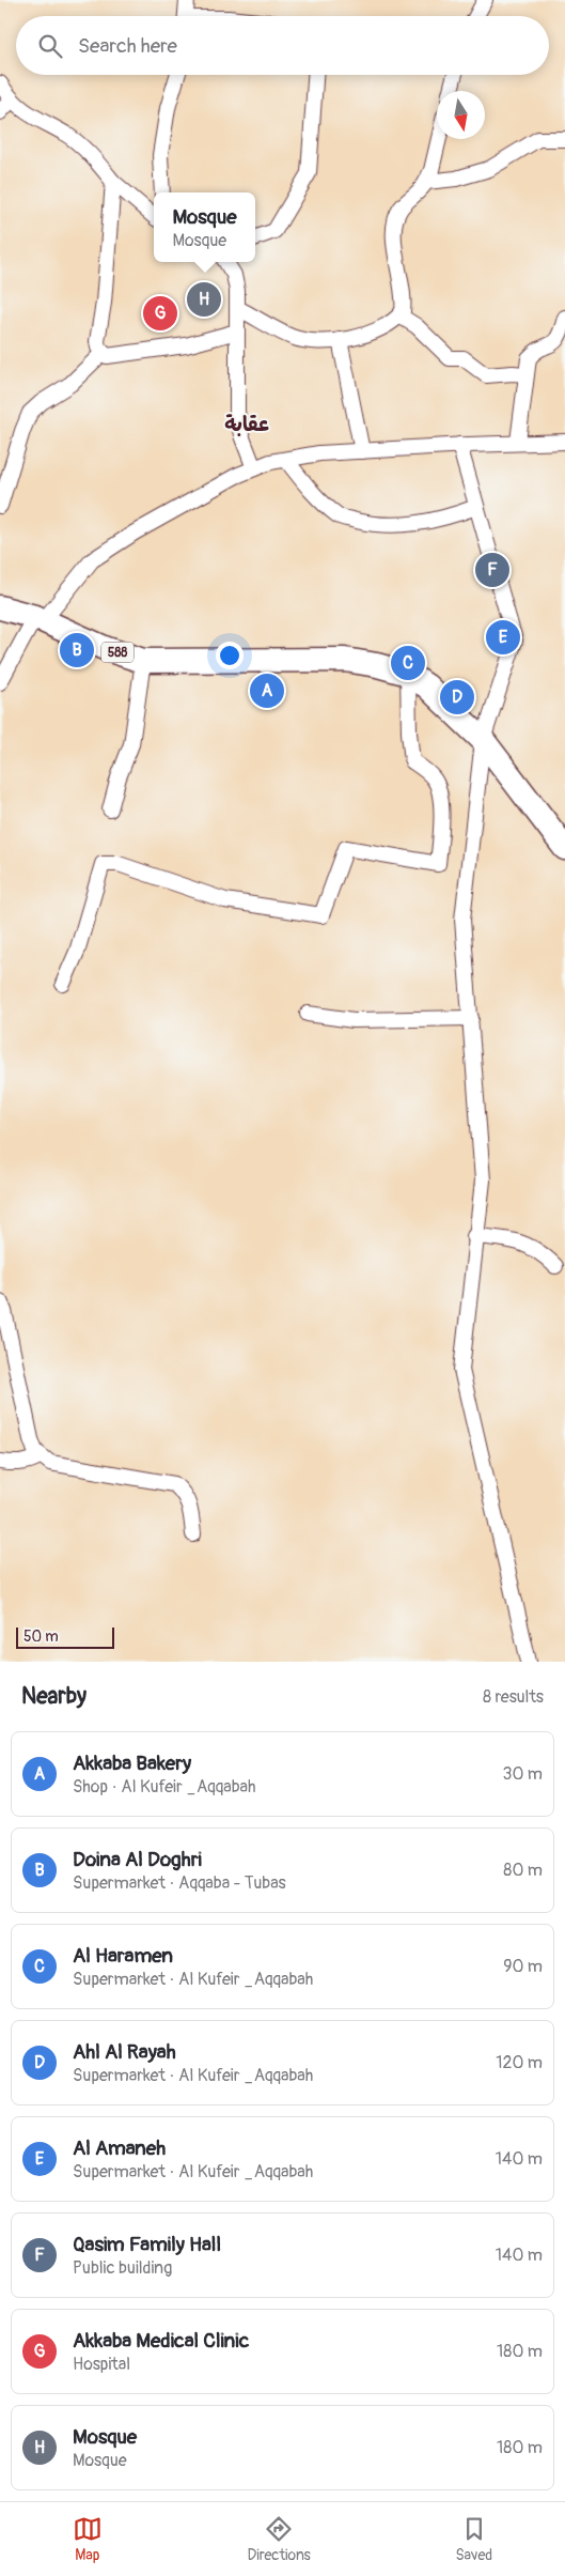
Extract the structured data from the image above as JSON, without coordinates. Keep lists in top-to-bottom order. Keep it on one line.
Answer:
{"streets":{"main road":["588"]},"districts":["عقابة"],"scale_bar":"50 m","north":"bottom","page":{"search":"Search here","popup":["Mosque","Mosque"],"pins":["H","G","F","E","B","C","A","D"],"scale":"50 m","heading":["Nearby","8 results"],"list":[{"mark":"A","name":"Akkaba Bakery","note":"Shop · Al Kufeir _Aqqabah","value":"30 m"},{"mark":"B","name":"Doina Al Doghri","note":"Supermarket · Aqqaba - Tubas","value":"80 m"},{"mark":"C","name":"Al Haramen","note":"Supermarket · Al Kufeir _Aqqabah","value":"90 m"},{"mark":"D","name":"Ahl Al Rayah","note":"Supermarket · Al Kufeir _Aqqabah","value":"120 m"},{"mark":"E","name":"Al Amaneh","note":"Supermarket · Al Kufeir _Aqqabah","value":"140 m"},{"mark":"F","name":"Qasim Family Hall","note":"Public building","value":"140 m"},{"mark":"G","name":"Akkaba Medical Clinic","note":"Hospital","value":"180 m"},{"mark":"H","name":"Mosque","note":"Mosque","value":"180 m"}],"nav":["Map","Directions","Saved"]}}
